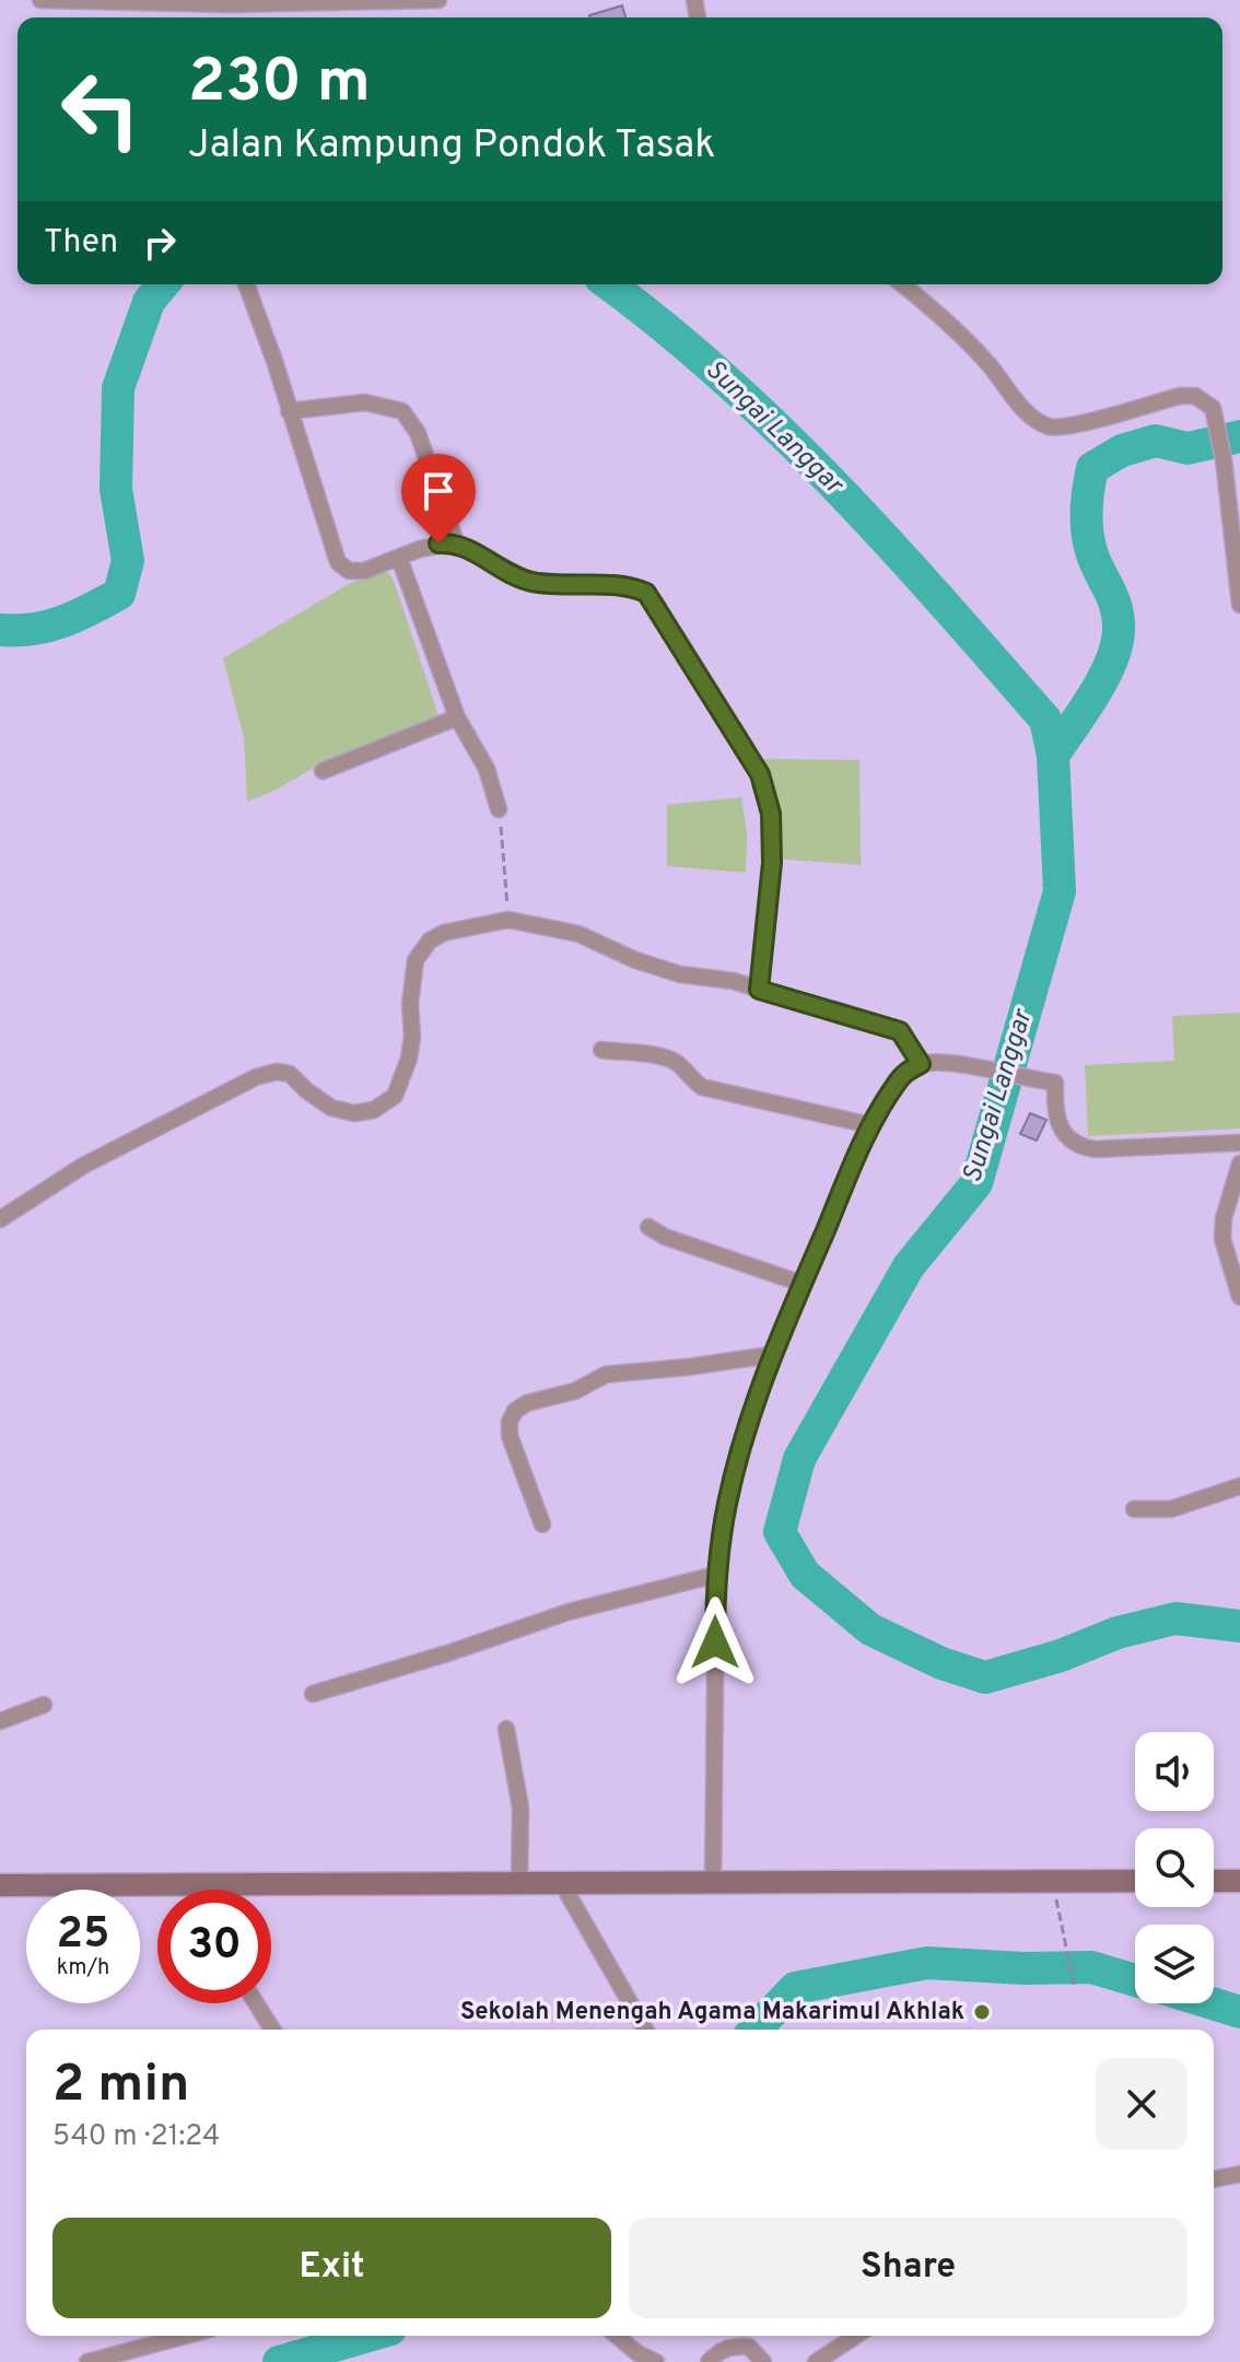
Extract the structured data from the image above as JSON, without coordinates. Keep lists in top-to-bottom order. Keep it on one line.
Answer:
{"water":["Sungai Langgar"],"places":["Sekolah Menengah Agama Makarimul Akhlak"],"page":{"turn":["230 m","Jalan Kampung Pondok Tasak"],"then":"Then","speed":"25 km/h","limit":"30","heading":["2 min","540 m · 21:24"],"buttons":["Exit","Share"]}}
